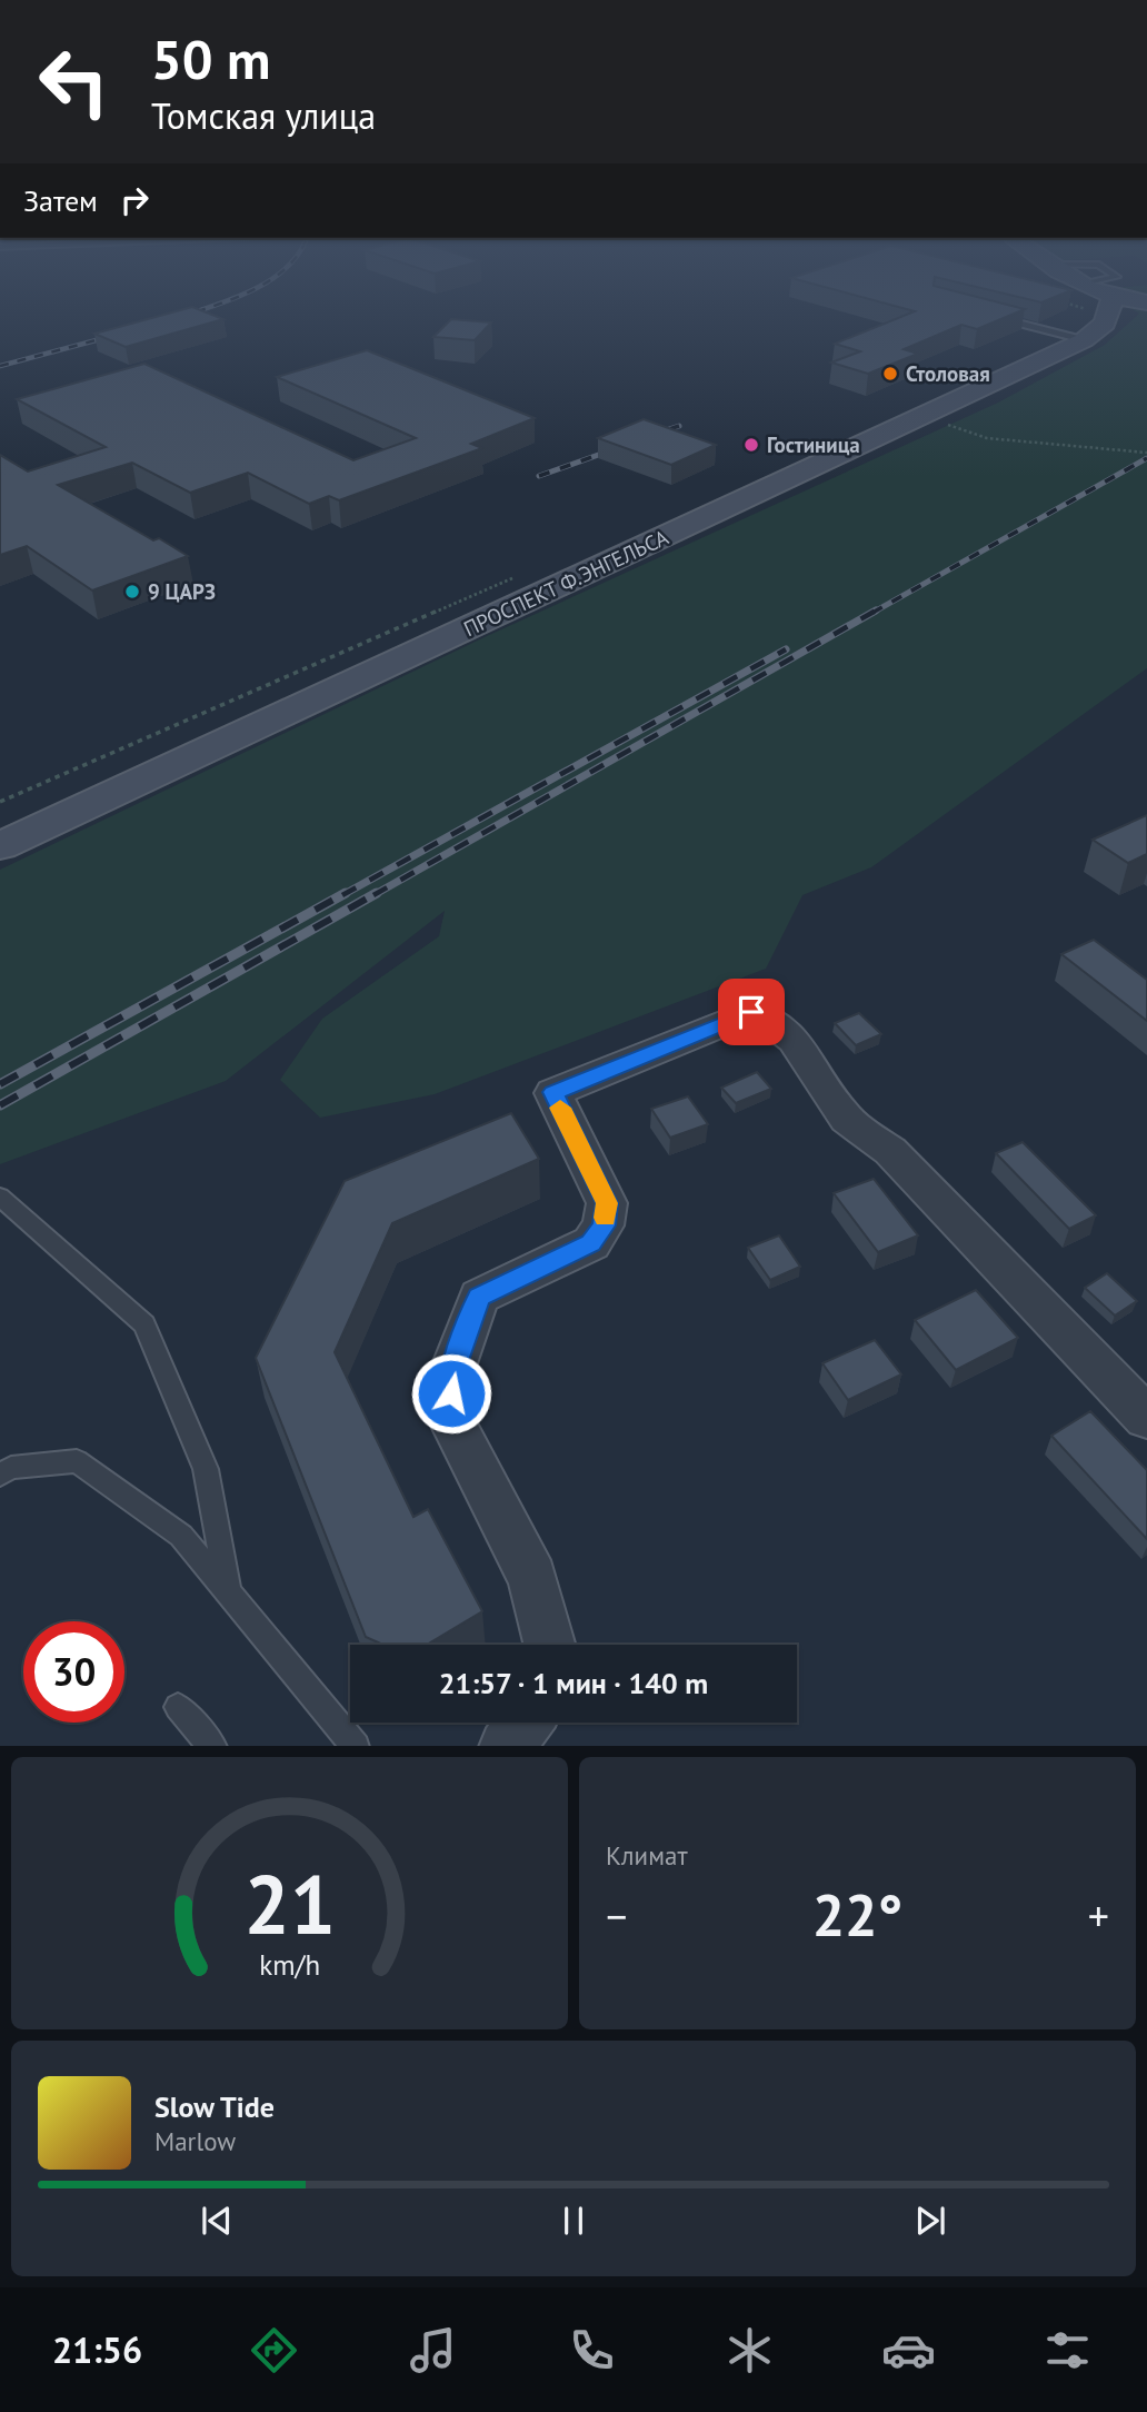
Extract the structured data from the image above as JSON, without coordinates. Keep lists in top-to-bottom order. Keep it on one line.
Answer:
{"streets":{"street":["ПРОСПЕКТ Ф.ЭНГЕЛЬСА"]},"places":["Столовая","Гостиница","9 ЦАРЗ"],"page":{"turn":["50 m","Томская улица"],"then":"Затем","limit":"30","trip":"21:57 · 1 мин · 140 m","tile":"Климат","heat":["−","22°","+"],"song":["Slow Tide","Marlow"],"tabs":"21:56","gauge":["21","km/h"]}}
